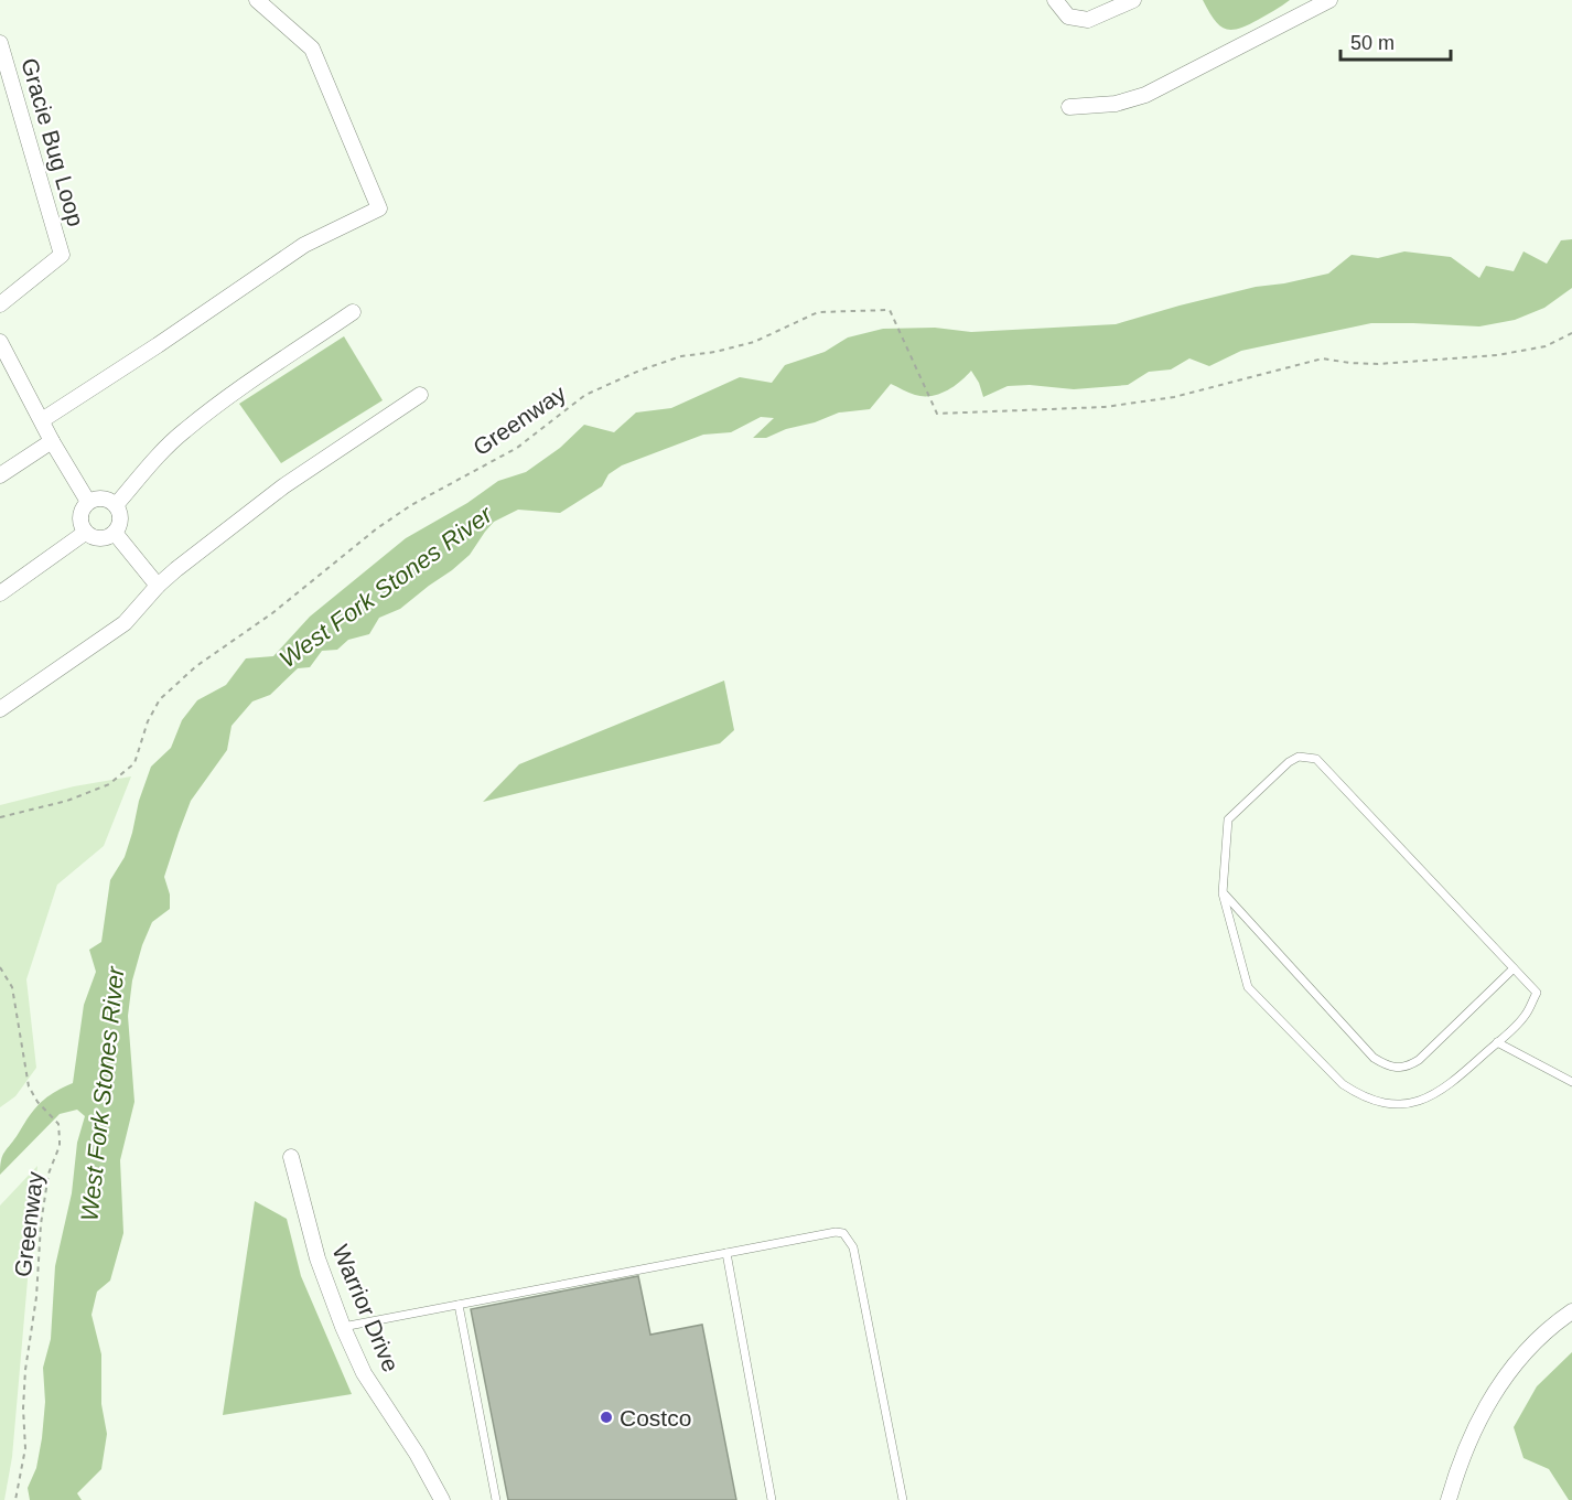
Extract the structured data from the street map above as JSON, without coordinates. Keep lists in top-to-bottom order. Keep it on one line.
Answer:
{"streets":{"street":["Gracie Bug Loop","Warrior Drive"],"path":["Greenway"]},"water":["West Fork Stones River"],"places":["Costco"],"scale_bar":"50 m"}
